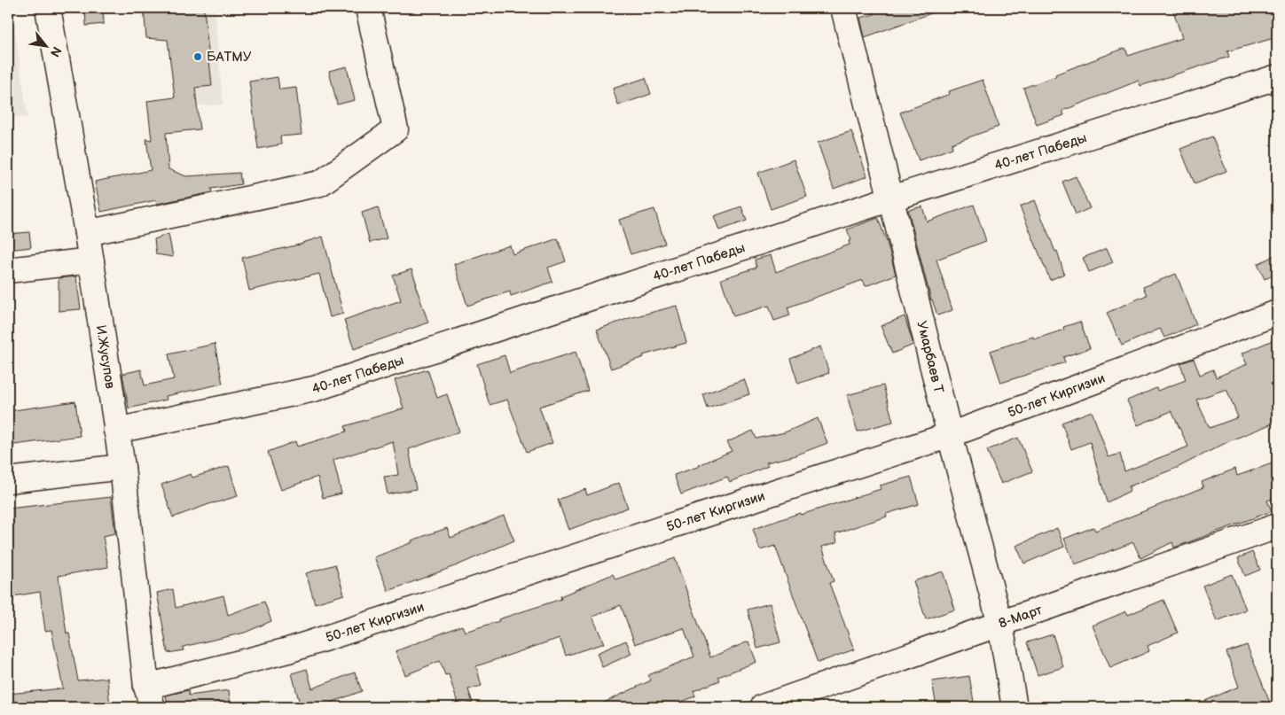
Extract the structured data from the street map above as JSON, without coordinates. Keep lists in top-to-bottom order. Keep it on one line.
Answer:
{"streets":{"street":["40-лет Пабеды","И.Жусупов","Умарбаев Т","50-лет Киргизии","8-Март"]},"crossings":[["40-лет Пабеды","И.Жусупов"],["40-лет Пабеды","Умарбаев Т"],["И.Жусупов","50-лет Киргизии"],["Умарбаев Т","50-лет Киргизии"],["Умарбаев Т","8-Март"]],"places":["БАТМУ"],"north":"bottom right"}
